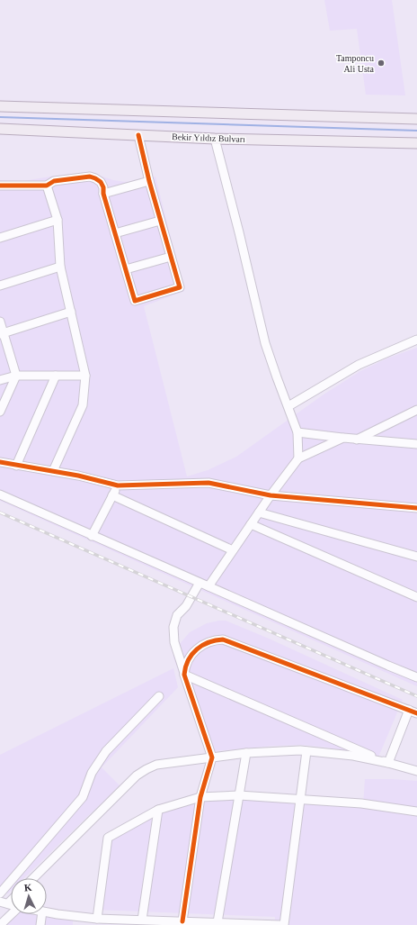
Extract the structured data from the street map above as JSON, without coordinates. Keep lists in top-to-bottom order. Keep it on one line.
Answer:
{"streets":{"main road":["Bekir Yıldız Bulvarı"]},"places":["Tamponcu Ali Usta"],"north":"top"}
